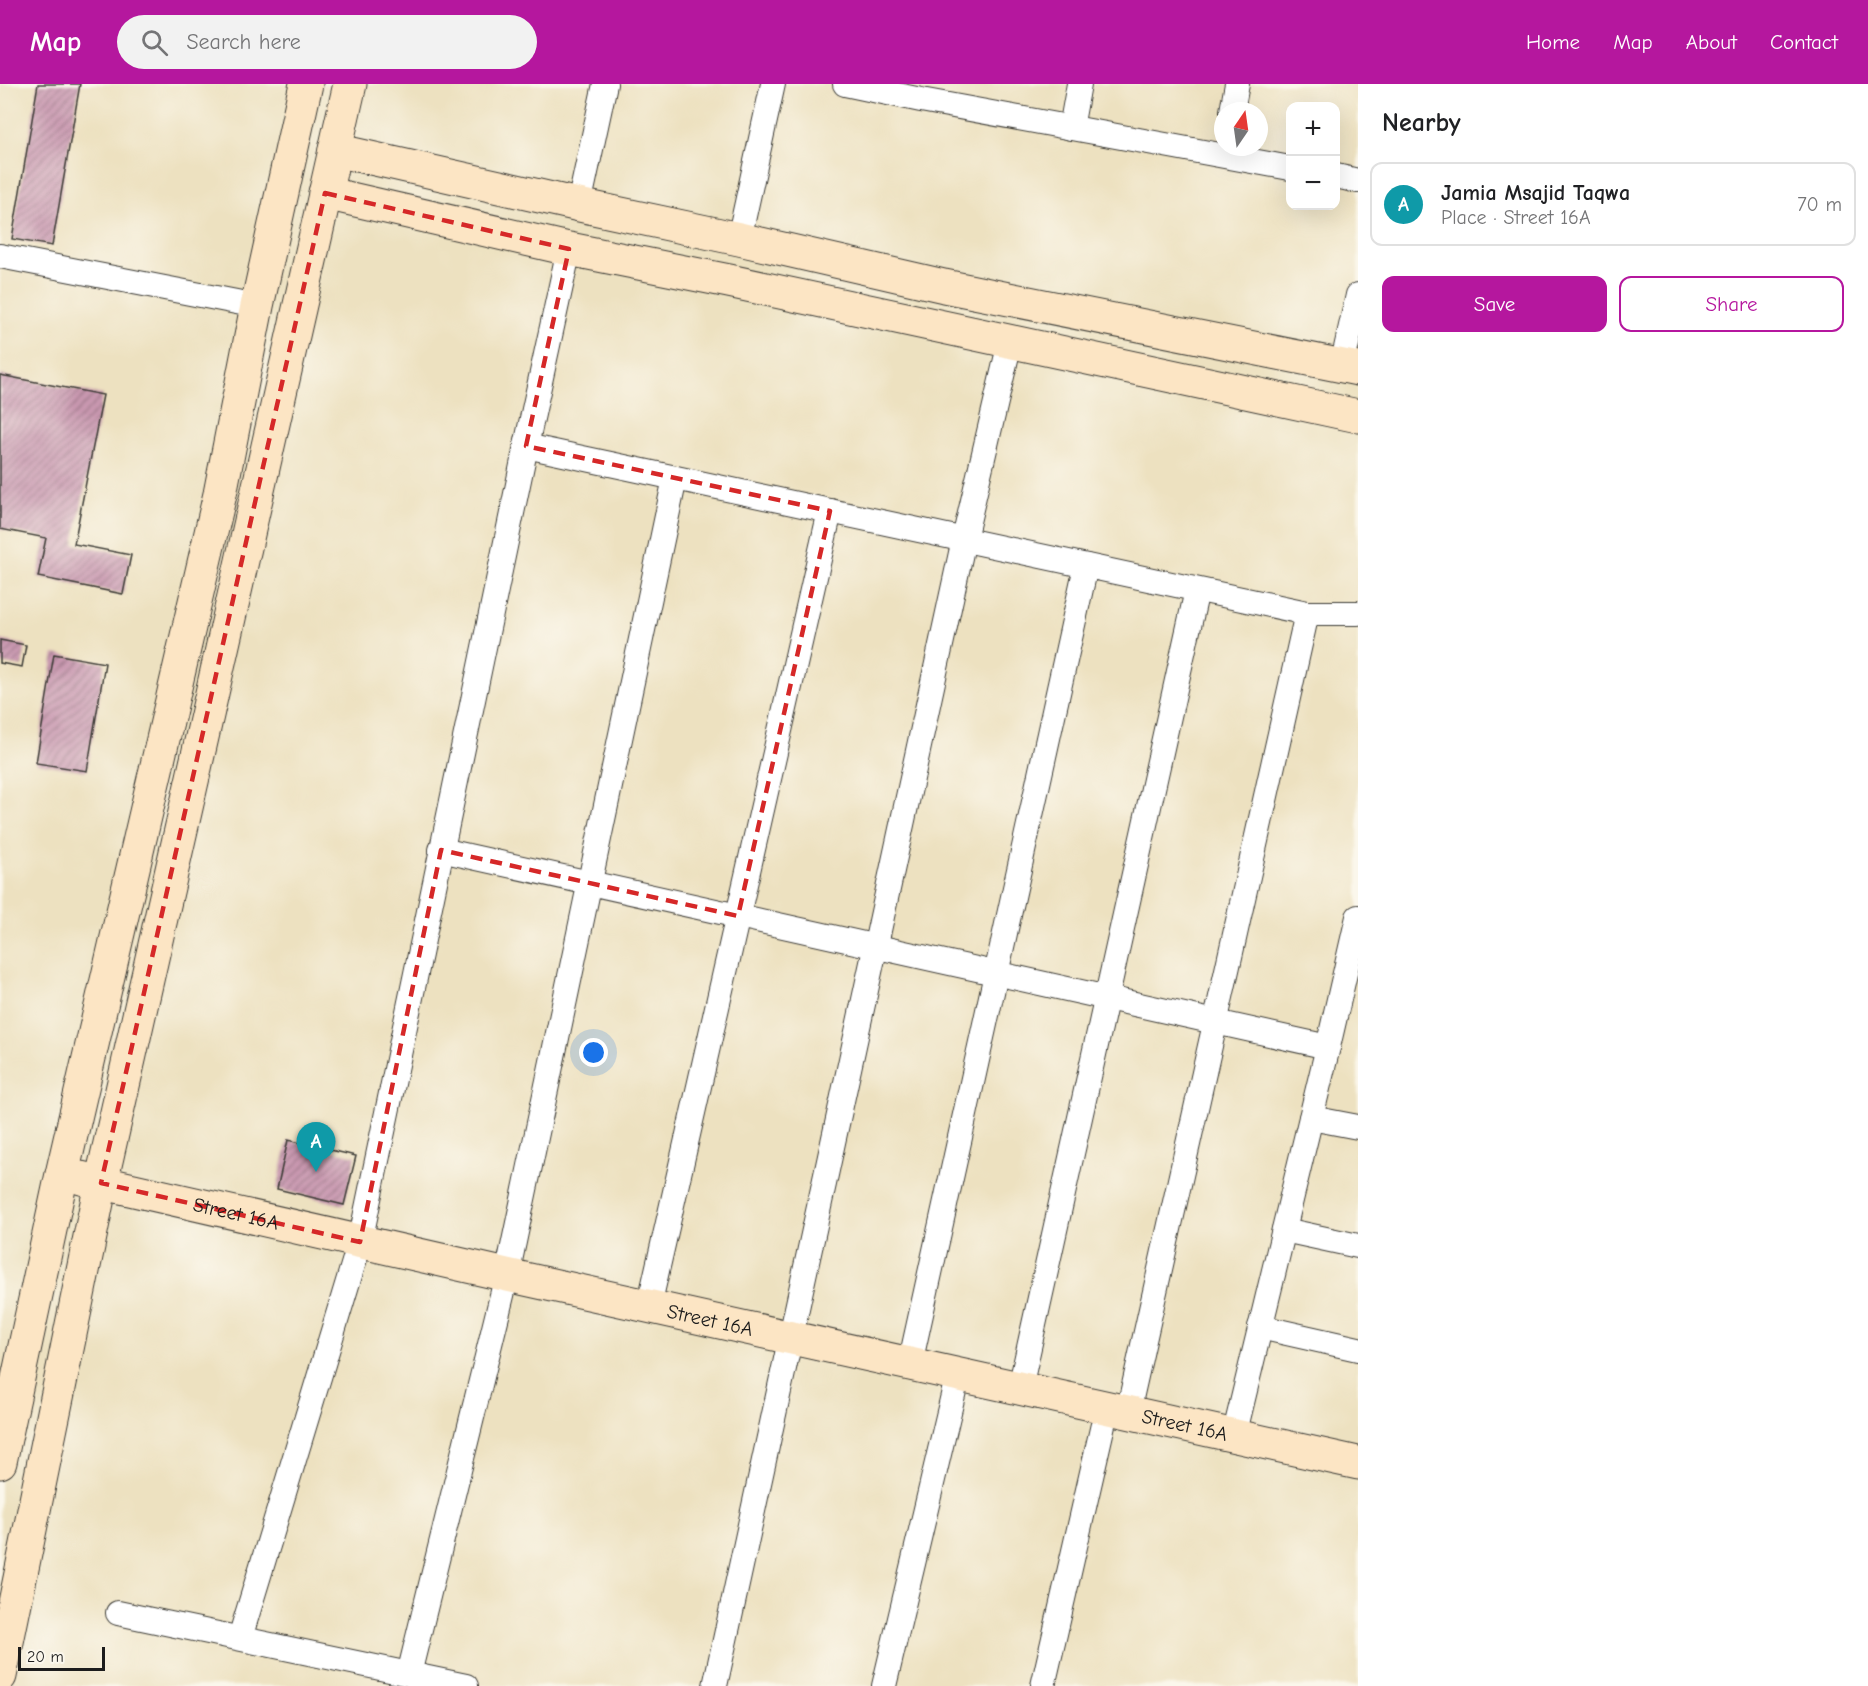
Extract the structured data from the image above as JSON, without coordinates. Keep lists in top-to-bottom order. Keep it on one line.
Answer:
{"streets":{"street":["Street 16A"]},"scale_bar":"20 m","north":"top","page":{"header":"Map","search":"Search here","nav":["Home","Map","About","Contact"],"heading":"Nearby","map_buttons":["+","−"],"list":[{"mark":"A","name":"Jamia Msajid Taqwa","note":"Place · Street 16A","value":"70 m"}],"buttons":["Save","Share"],"pins":"A","scale":"20 m"}}
